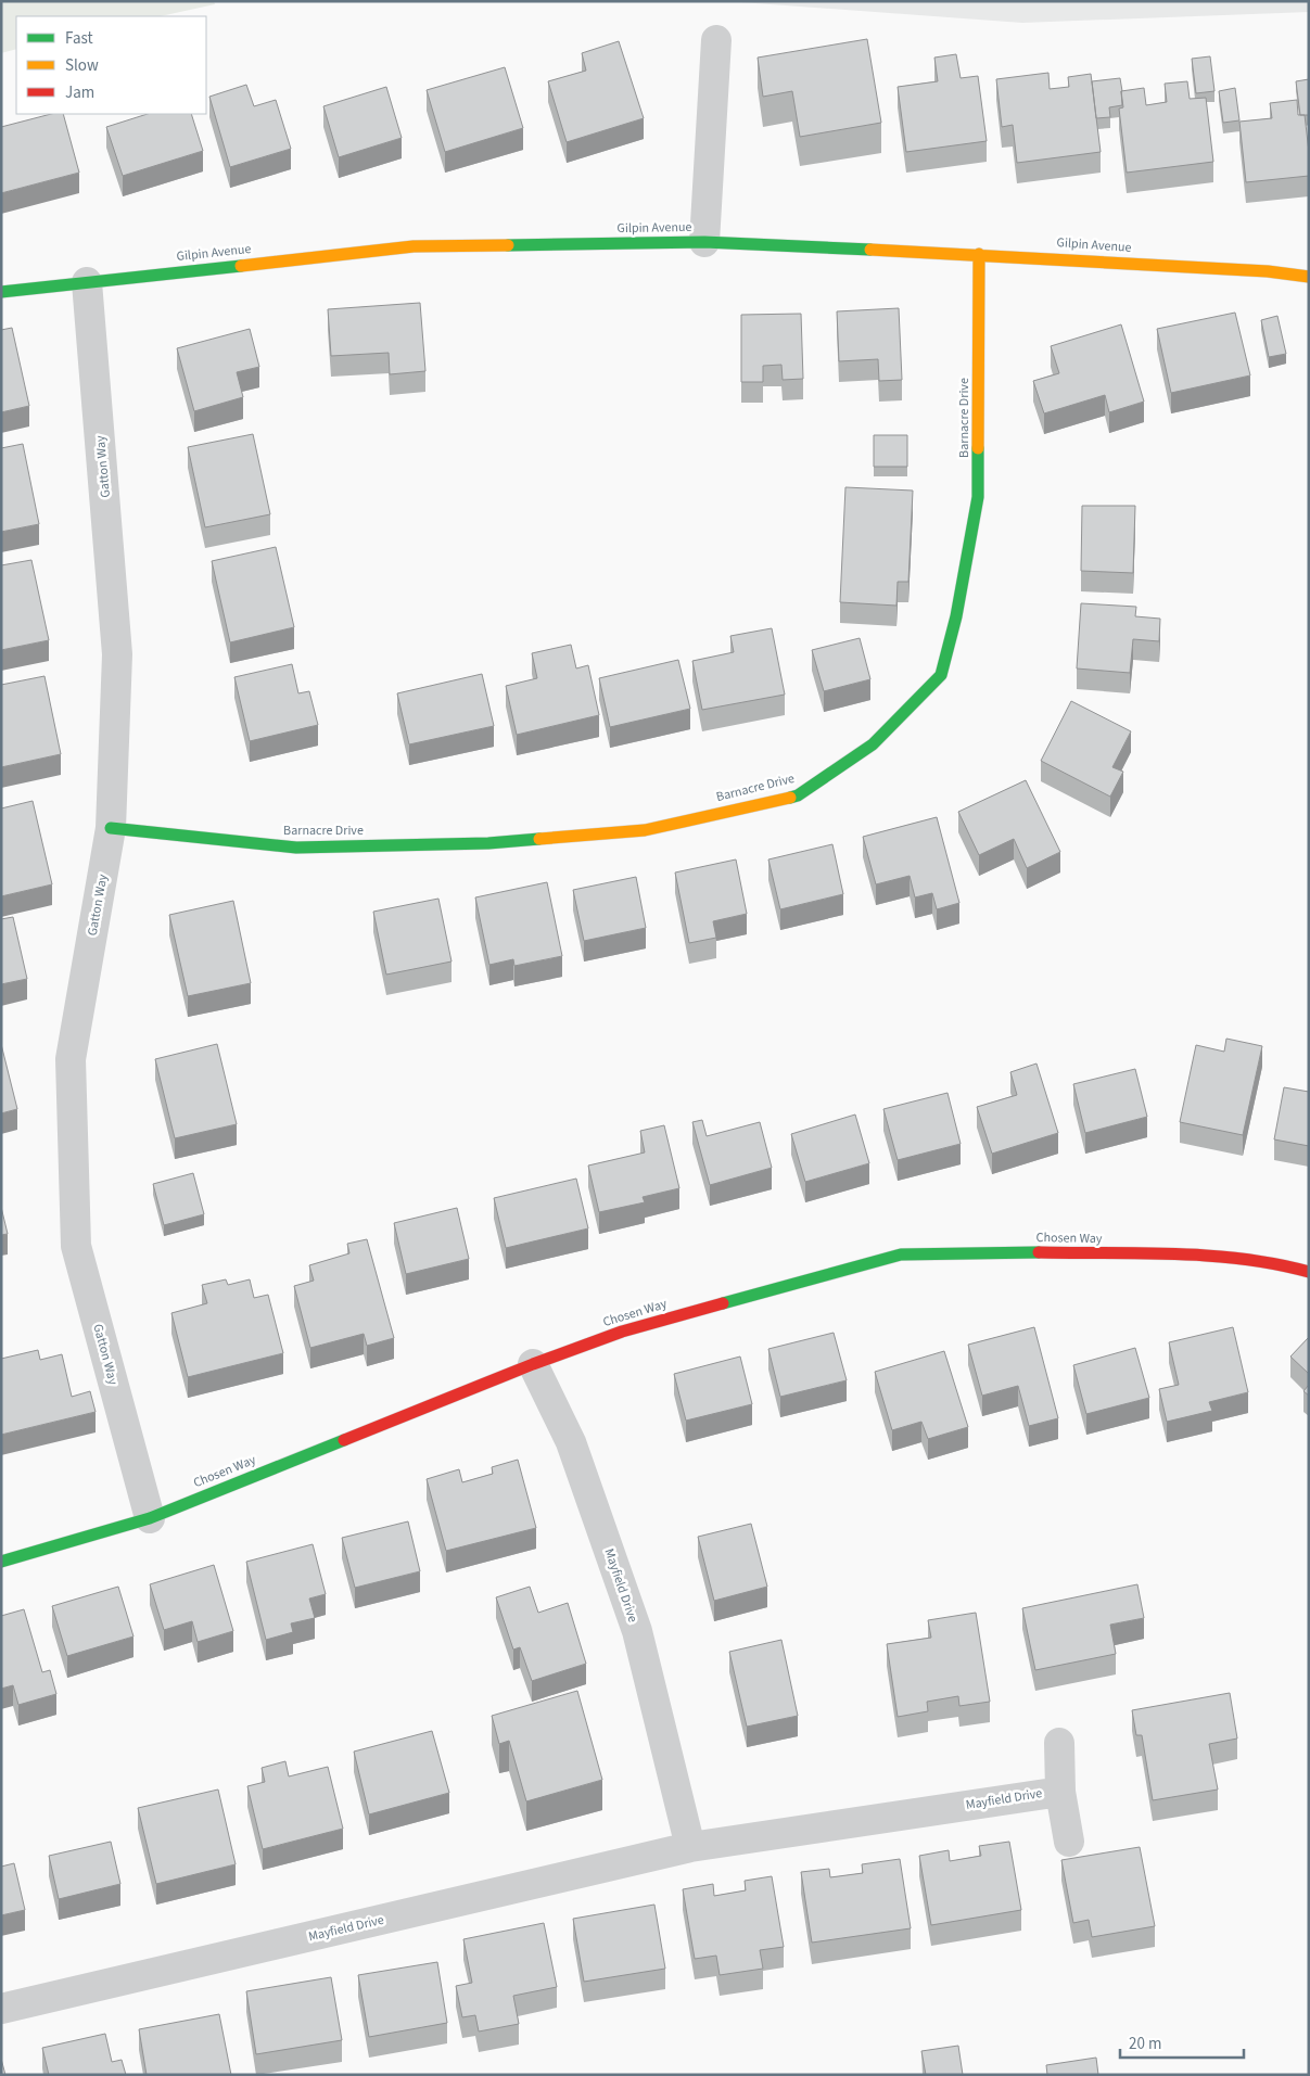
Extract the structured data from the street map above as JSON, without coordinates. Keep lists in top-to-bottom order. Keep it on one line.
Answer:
{"streets":{"street":["Gilpin Avenue","Barnacre Drive","Gatton Way","Chosen Way","Mayfield Drive"]},"crossings":[["Gilpin Avenue","Barnacre Drive"],["Gilpin Avenue","Gatton Way"],["Barnacre Drive","Gatton Way"],["Gatton Way","Chosen Way"],["Chosen Way","Mayfield Drive"]],"legend":["Fast","Slow","Jam"],"scale_bar":"20 m"}
